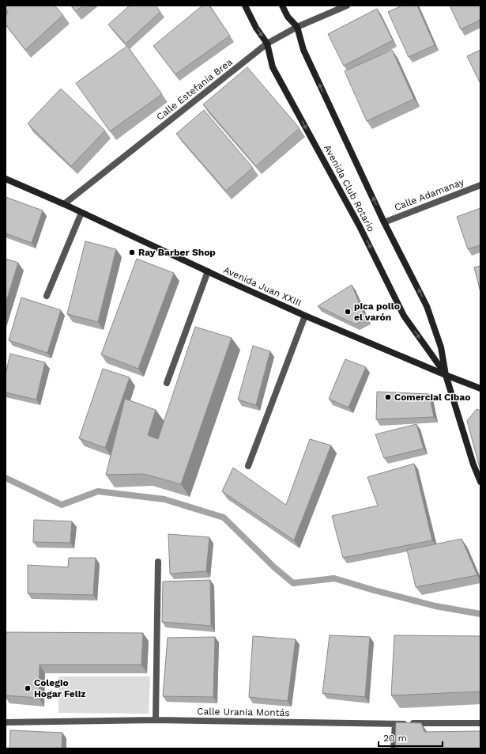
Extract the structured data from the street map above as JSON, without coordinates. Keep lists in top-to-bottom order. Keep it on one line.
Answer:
{"streets":{"main road":["Avenida Club Rotario","Avenida Juan XXIII"],"street":["Calle Estefanía Brea","Calle Adamanay","Calle Urania Montás"]},"crossings":[["Calle Estefanía Brea","Avenida Club Rotario"],["Calle Estefanía Brea","Avenida Juan XXIII"],["Avenida Club Rotario","Calle Adamanay"],["Avenida Club Rotario","Avenida Juan XXIII"]],"places":["Ray Barber Shop","pica pollo el varón","Comercial Cibao","Colegio Hogar Feliz"],"scale_bar":"20 m"}
